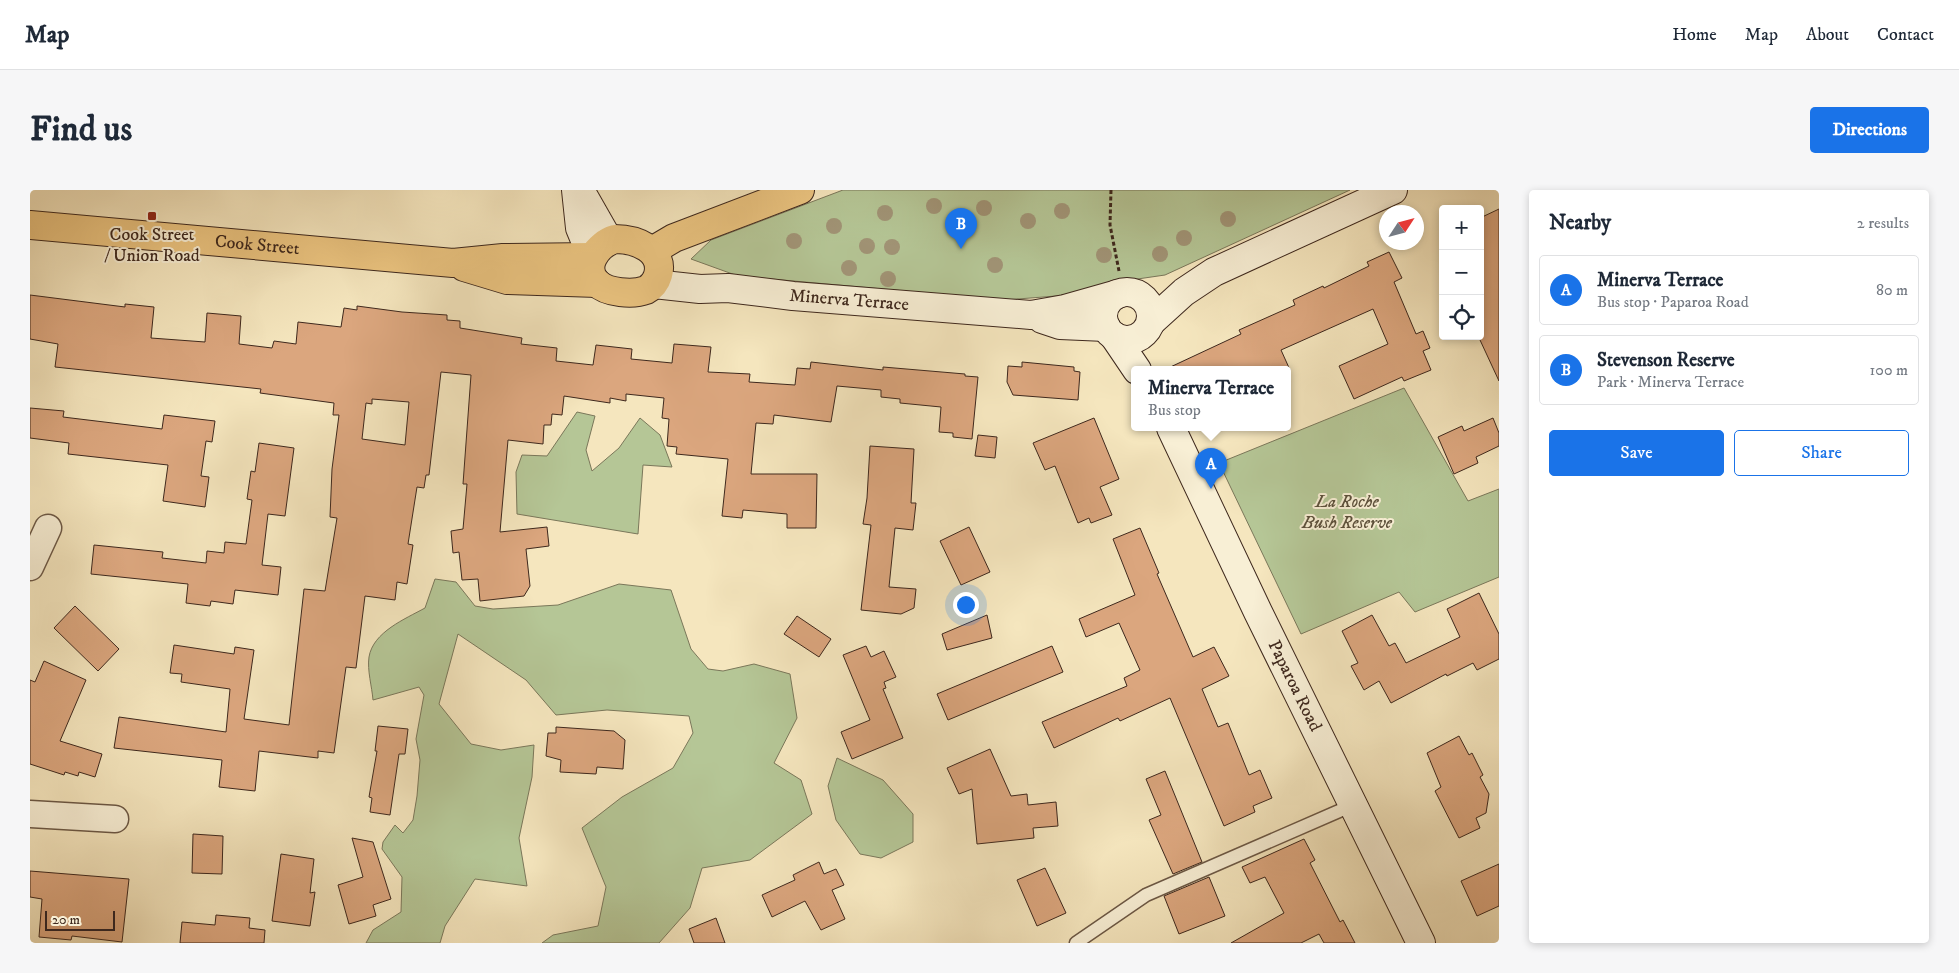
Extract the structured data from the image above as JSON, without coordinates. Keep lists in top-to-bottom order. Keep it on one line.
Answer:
{"streets":{"main road":["Cook Street","Minerva Terrace","Paparoa Road"]},"crossings":[["Cook Street","Minerva Terrace"]],"parks":["La Roche Bush Reserve"],"places":{"transit":["Cook Street / Union Road"]},"scale_bar":"20 m","north":"top right","page":{"header":"Map","nav":["Home","Map","About","Contact"],"buttons":["Directions",["Save","Share"]],"title":"Find us","heading":["Nearby","2 results"],"map_buttons":["+","−"],"pins":["B","A"],"list":[{"mark":"A","name":"Minerva Terrace","note":"Bus stop · Paparoa Road","value":"80 m"},{"mark":"B","name":"Stevenson Reserve","note":"Park · Minerva Terrace","value":"100 m"}],"popup":["Minerva Terrace","Bus stop"],"scale":"20 m"}}
